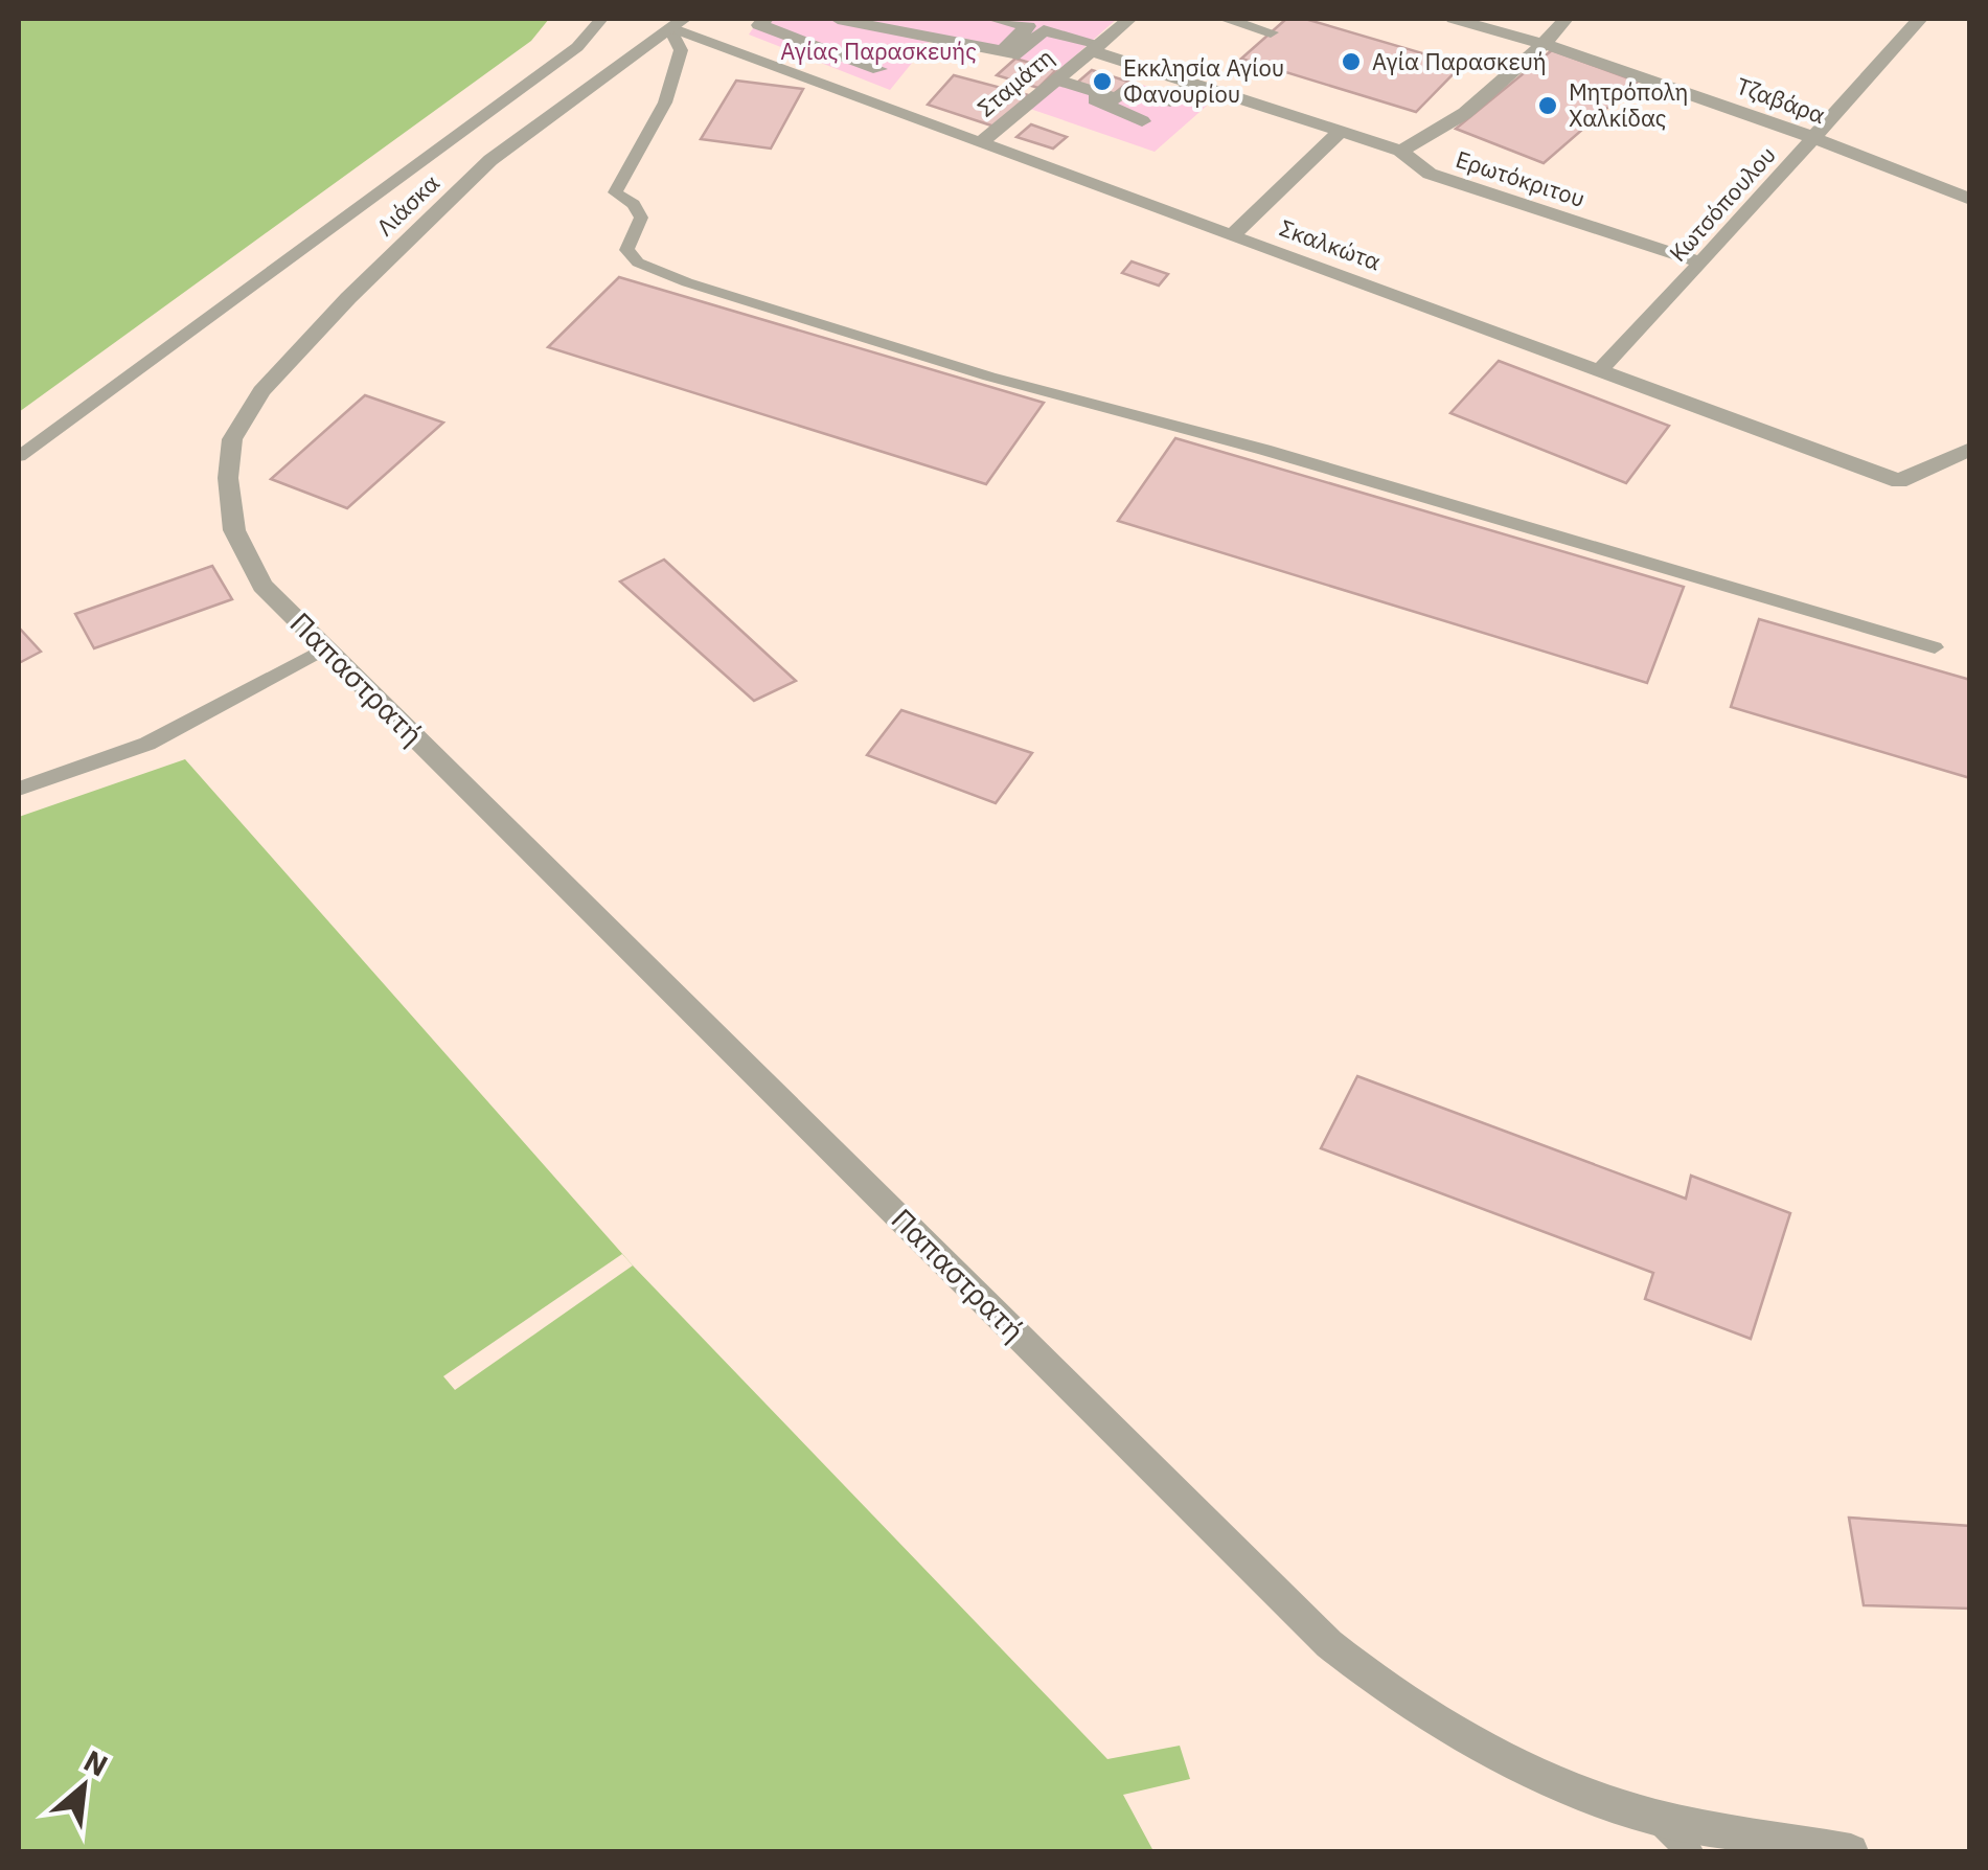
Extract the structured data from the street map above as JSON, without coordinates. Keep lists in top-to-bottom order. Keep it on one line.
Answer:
{"streets":{"street":["Σταμάτη","Τζαβάρα","Ερωτόκριτου","Κωτσόπουλου","Λιάσκα","Σκαλκώτα","Παπαστρατή"]},"crossings":[["Σταμάτη","Ερωτόκριτου"],["Σταμάτη","Σκαλκώτα"],["Τζαβάρα","Κωτσόπουλου"],["Ερωτόκριτου","Κωτσόπουλου"],["Κωτσόπουλου","Σκαλκώτα"],["Λιάσκα","Σκαλκώτα"],["Λιάσκα","Παπαστρατή"]],"parks":["Αγίας Παρασκευής"],"places":["Αγία Παρασκευή","Εκκλησία Αγίου Φανουρίου","Μητρόπολη Χαλκίδας"],"north":"top right"}
